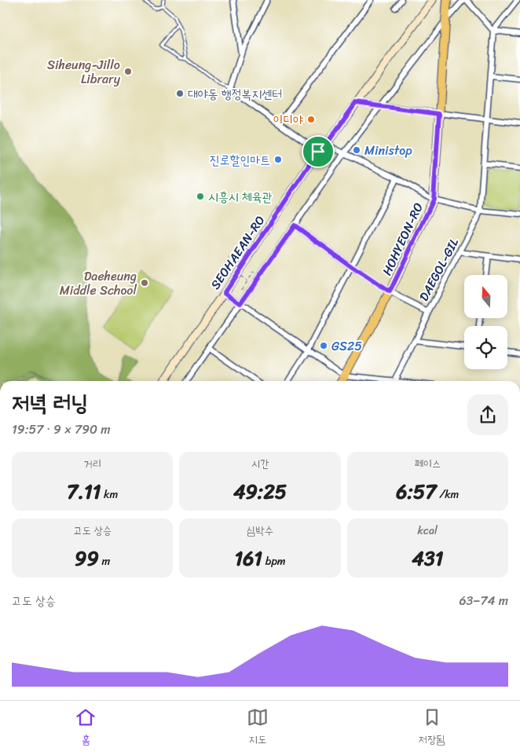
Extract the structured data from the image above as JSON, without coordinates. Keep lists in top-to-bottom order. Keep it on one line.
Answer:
{"streets":{"main road":["HOHYEON-RO","SEOHAEAN-RO"],"street":["DAEGOL-GIL"]},"places":["Siheung-Jillo Library","대야동 행정복지센터","이디야","Ministop","진로할인마트","시흥시 체육관","Daeheung Middle School","GS25"],"north":"top","page":{"heading":["저녁 러닝","19:57 · 9 × 790 m"],"stats":[["거리","7.11 km"],["시간","49:25"],["페이스","6:57 /km"],["고도 상승","99 m"],["심박수","161 bpm"],["kcal","431"]],"chart":["고도 상승","63–74 m"],"tabs":["홈","지도","저장됨"]}}
